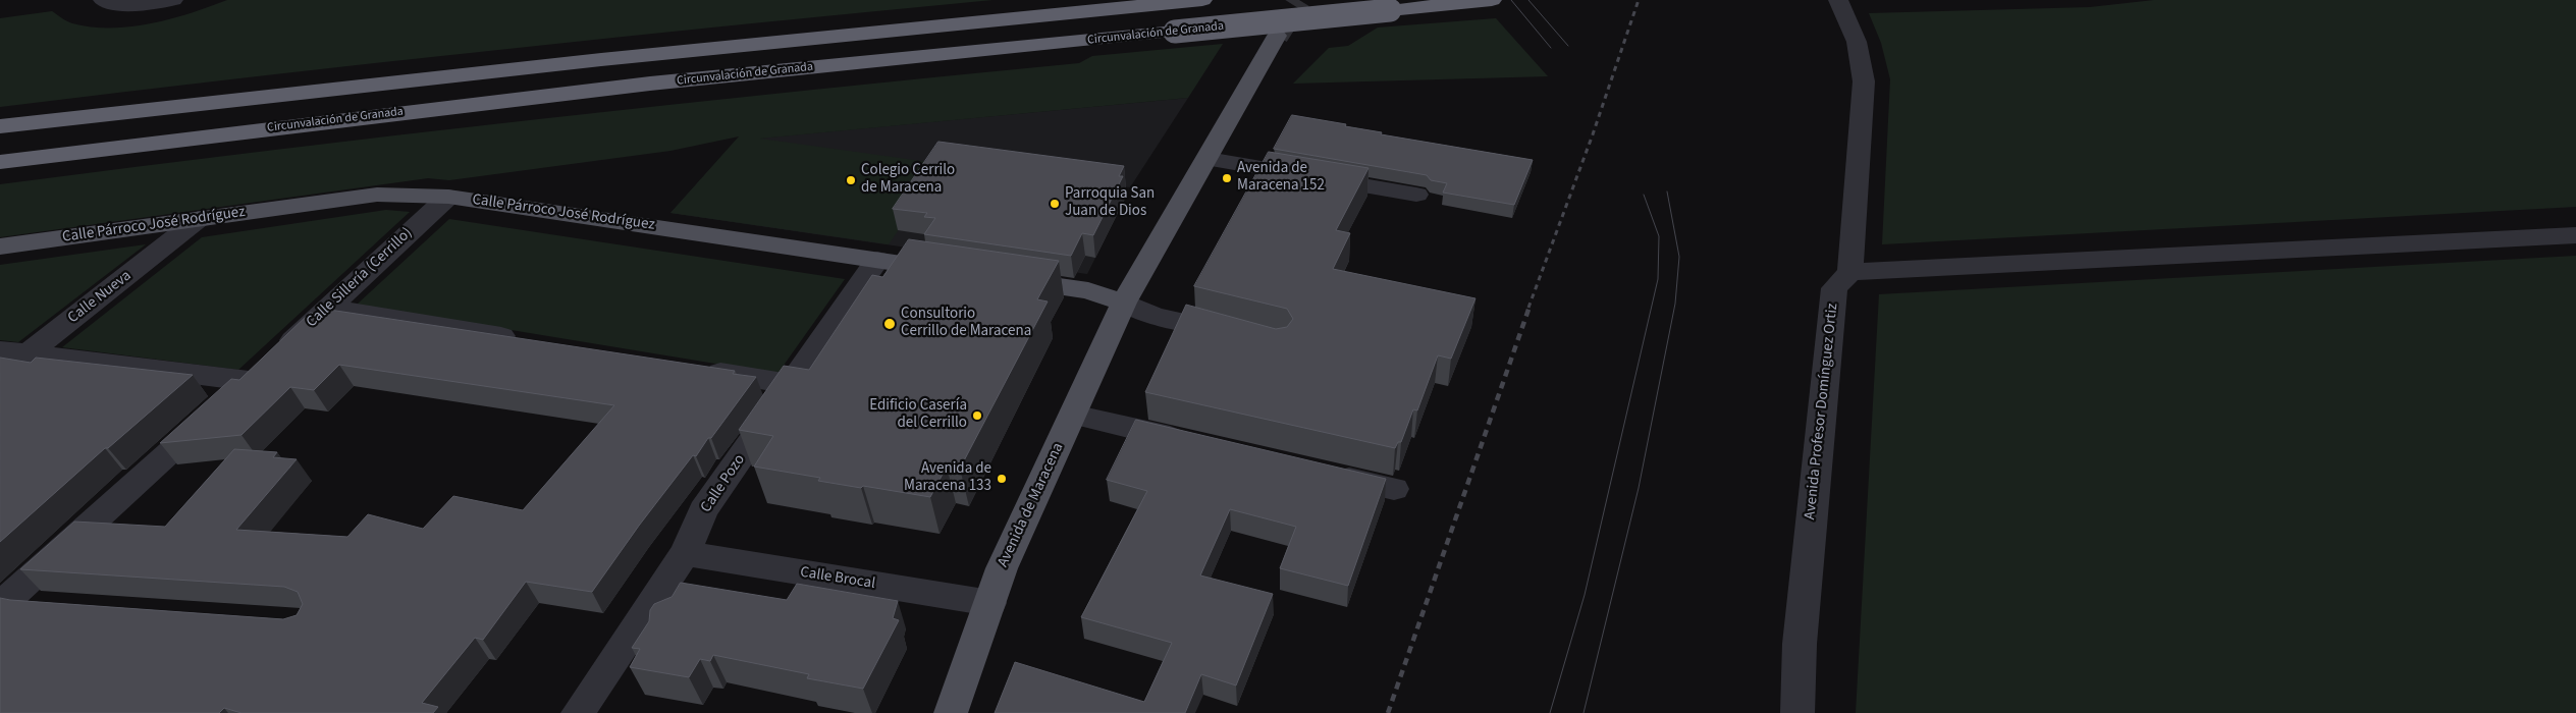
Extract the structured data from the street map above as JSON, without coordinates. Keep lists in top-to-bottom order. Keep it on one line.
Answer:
{"streets":{"highway":["Circunvalación de Granada"],"main road":["Calle Párroco José Rodríguez","Avenida de Maracena"],"street":["Calle Sillería (Cerrillo)","Calle Nueva","Avenida Profesor Domínguez Ortiz","Calle Pozo","Calle Brocal"]},"crossings":[["Calle Párroco José Rodríguez","Calle Sillería (Cerrillo)"],["Calle Párroco José Rodríguez","Calle Nueva"],["Calle Párroco José Rodríguez","Calle Pozo"],["Calle Pozo","Calle Brocal"],["Avenida de Maracena","Calle Brocal"]],"places":["Avenida de Maracena 152","Colegio Cerrilo de Maracena","Parroquia San Juan de Dios","Consultorio Cerrillo de Maracena","Edificio Casería del Cerrillo","Avenida de Maracena 133"]}
